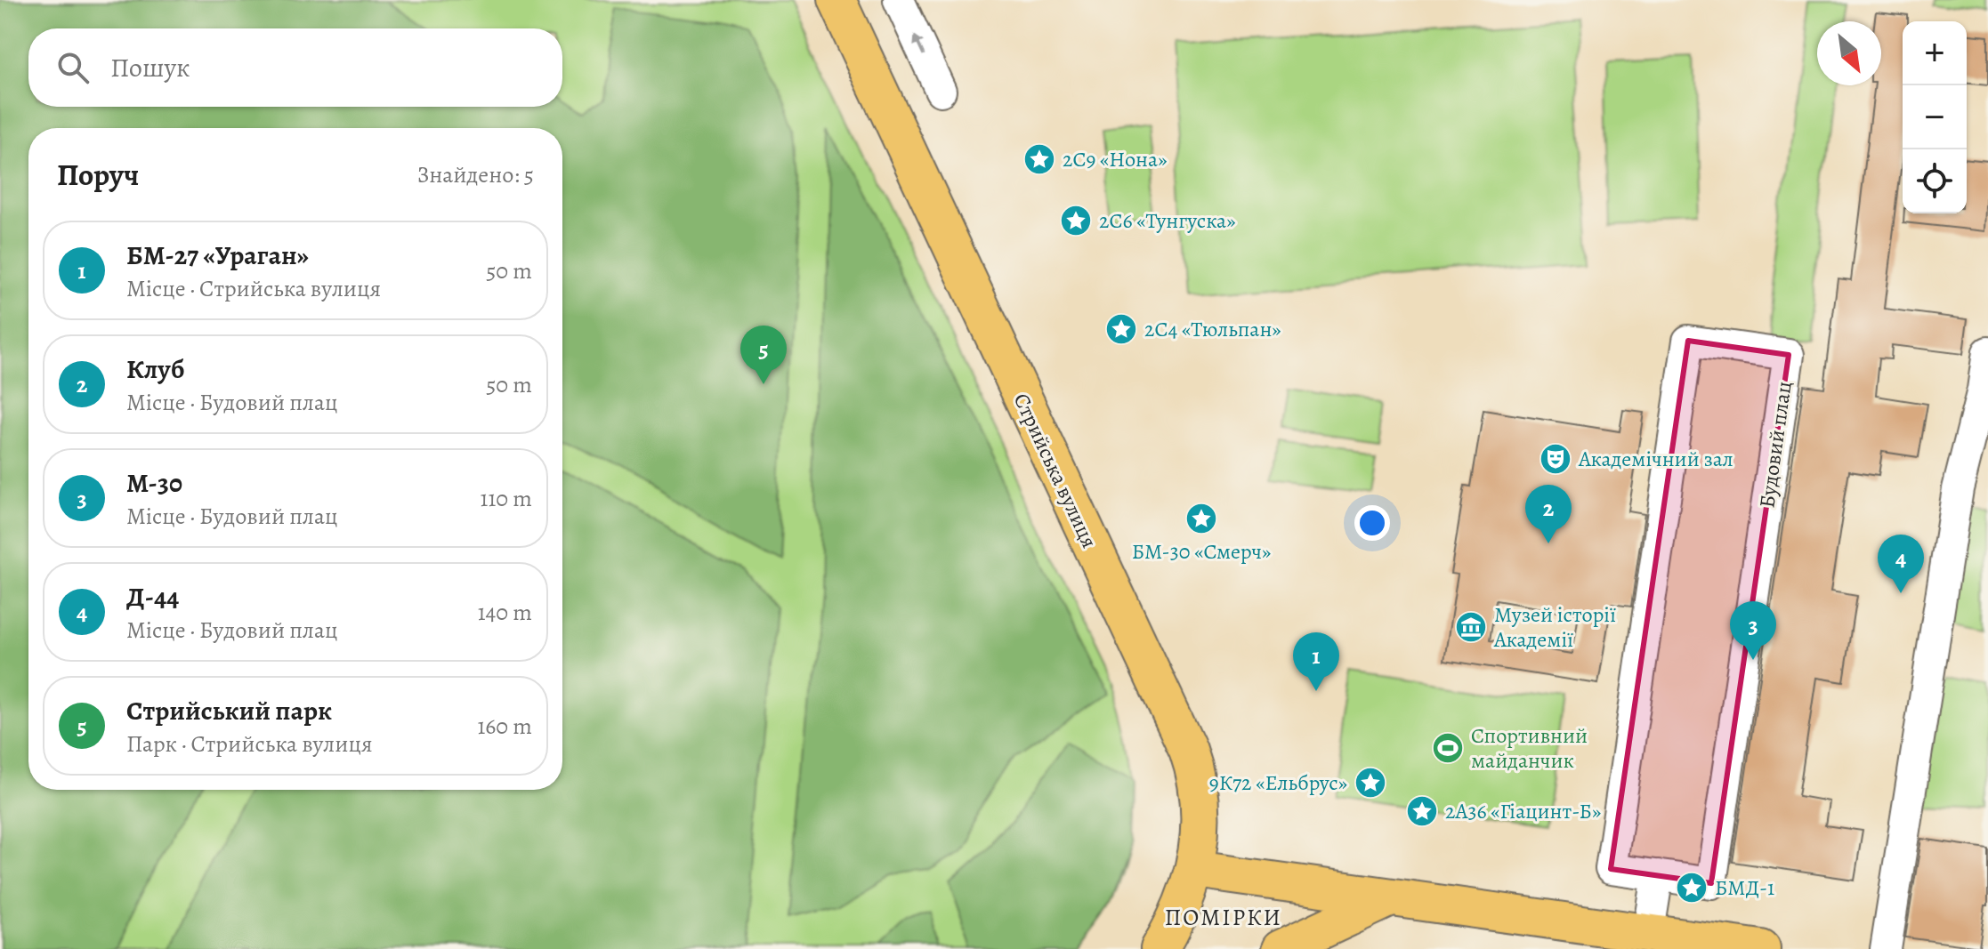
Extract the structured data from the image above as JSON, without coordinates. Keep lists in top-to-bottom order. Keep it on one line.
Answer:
{"streets":{"main road":["Стрийська вулиця"],"street":["Будовий плац"]},"districts":["ПОМІРКИ"],"places":{"place":["2С9 «Нона»","2С6 «Тунгуска»","2С4 «Тюльпан»","БМ-30 «Смерч»","9К72 «Ельбрус»","2А36 «Гіацинт-Б»","БМД-1"],"theatre":["Академічний зал"],"museum":["Музей історії Академії"],"sports":["Спортивний майданчик"]},"north":"bottom right","page":{"map_buttons":["+","−"],"search":"Пошук","heading":["Поруч","Знайдено: 5"],"list":[{"mark":"1","name":"БМ-27 «Ураган»","note":"Місце · Стрийська вулиця","value":"50 m"},{"mark":"2","name":"Клуб","note":"Місце · Будовий плац","value":"50 m"},{"mark":"3","name":"М-30","note":"Місце · Будовий плац","value":"110 m"},{"mark":"4","name":"Д-44","note":"Місце · Будовий плац","value":"140 m"},{"mark":"5","name":"Стрийський парк","note":"Парк · Стрийська вулиця","value":"160 m"}],"pins":["5","2","4","3","1"]}}
